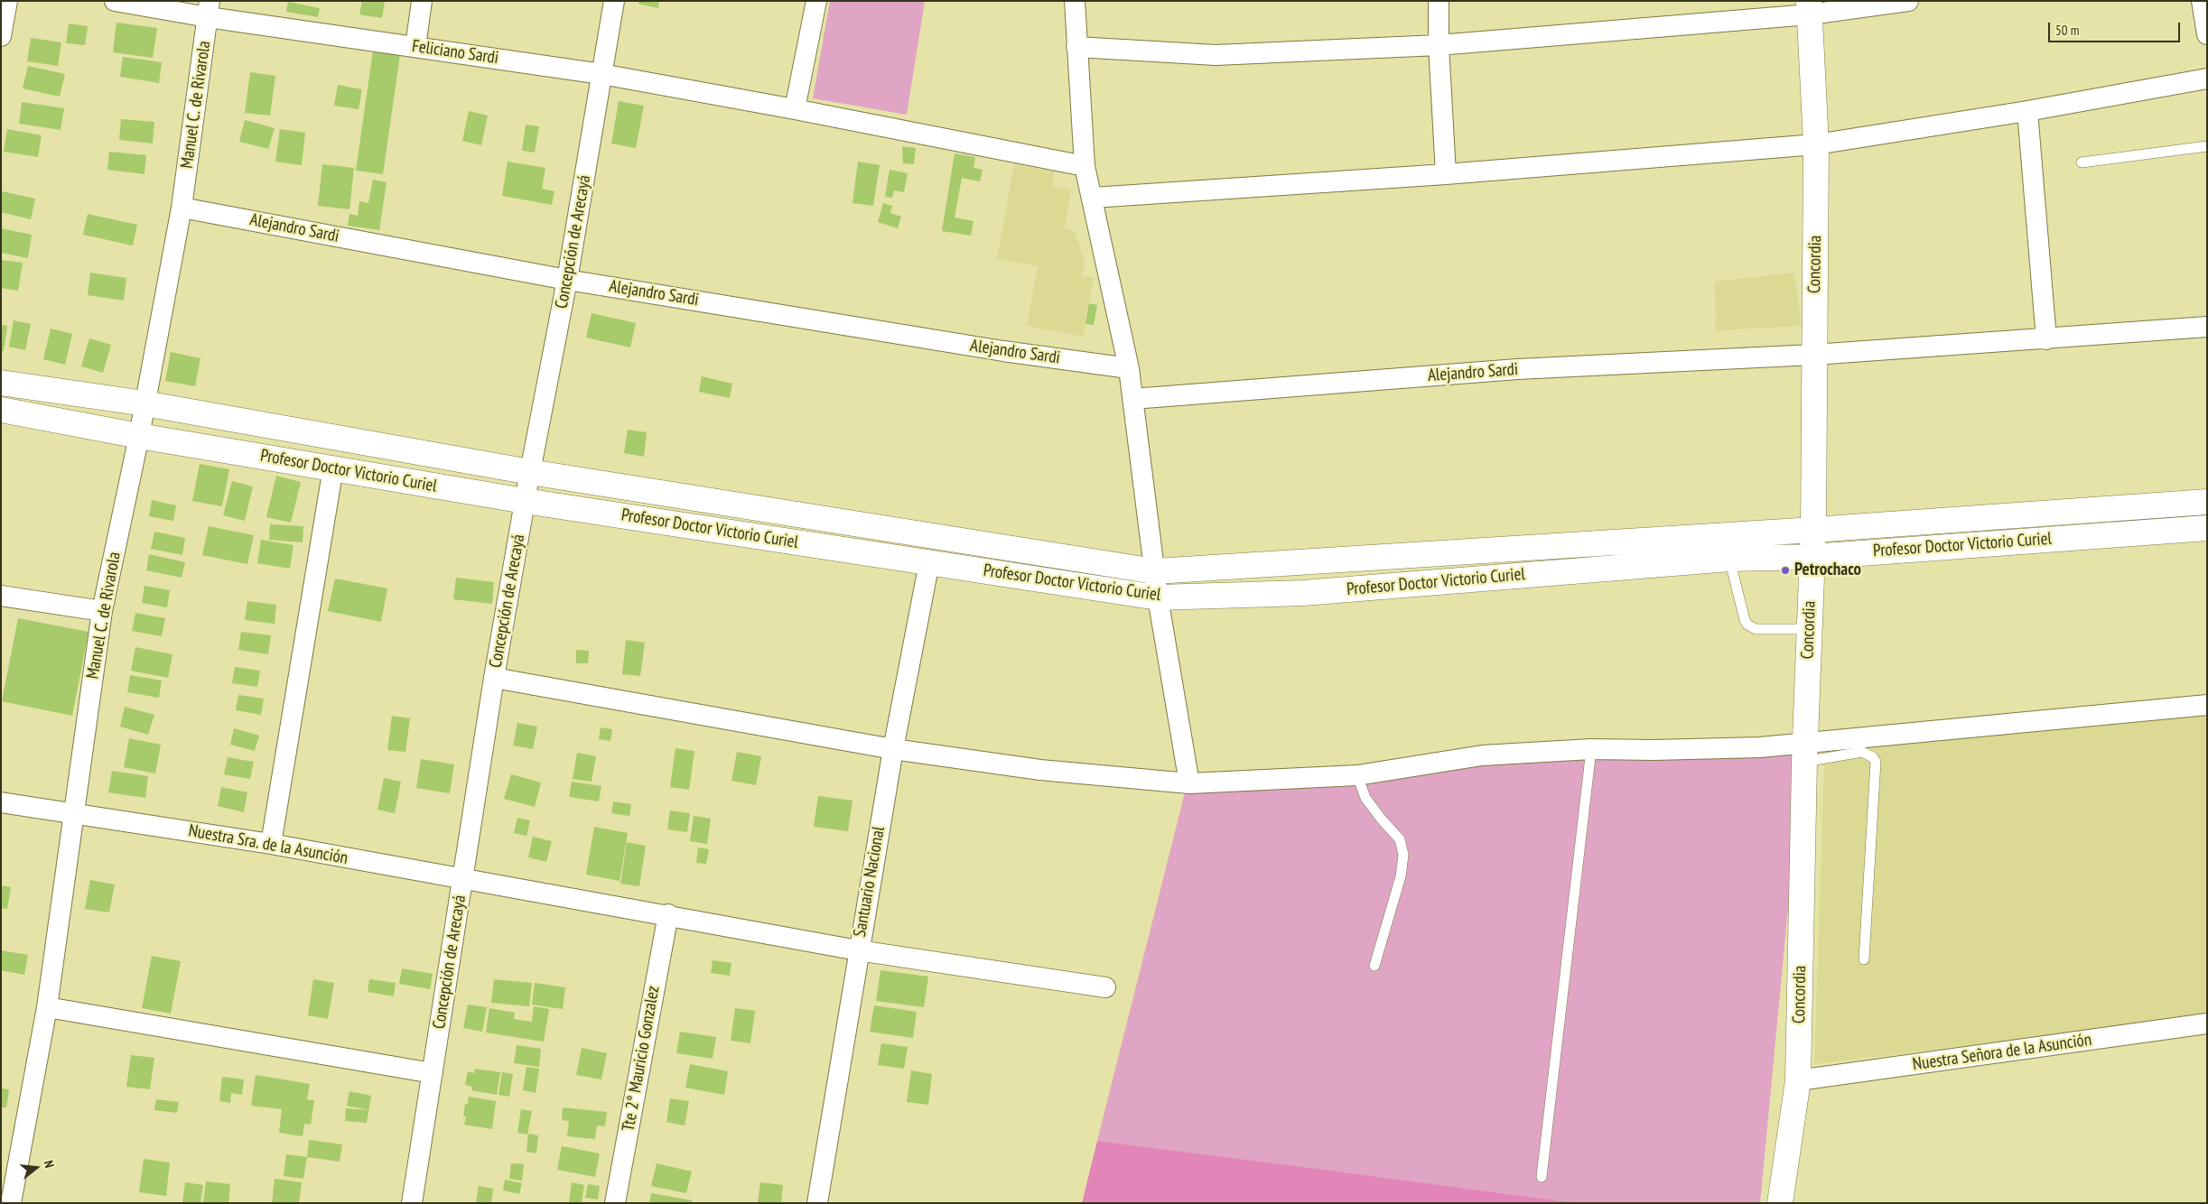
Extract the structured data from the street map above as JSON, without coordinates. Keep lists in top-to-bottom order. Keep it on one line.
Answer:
{"streets":{"main road":["Concordia","Profesor Doctor Victorio Curiel"],"street":["Feliciano Sardi","Manuel C. de Rivarola","Alejandro Sardi","Concepción de Arecayá","Nuestra Sra. de la Asunción","Santuario Nacional","Nuestra Señora de la Asunción","Tte 2° Mauricio Gonzalez"]},"crossings":[["Feliciano Sardi","Manuel C. de Rivarola"],["Feliciano Sardi","Concepción de Arecayá"],["Manuel C. de Rivarola","Alejandro Sardi"],["Manuel C. de Rivarola","Profesor Doctor Victorio Curiel"],["Manuel C. de Rivarola","Nuestra Sra. de la Asunción"],["Alejandro Sardi","Concepción de Arecayá"],["Alejandro Sardi","Concordia"],["Concepción de Arecayá","Profesor Doctor Victorio Curiel"],["Concepción de Arecayá","Nuestra Sra. de la Asunción"],["Concordia","Profesor Doctor Victorio Curiel"],["Concordia","Nuestra Señora de la Asunción"],["Profesor Doctor Victorio Curiel","Santuario Nacional"],["Nuestra Sra. de la Asunción","Santuario Nacional"],["Nuestra Sra. de la Asunción","Tte 2° Mauricio Gonzalez"]],"places":["Petrochaco"],"scale_bar":"50 m","north":"right"}
